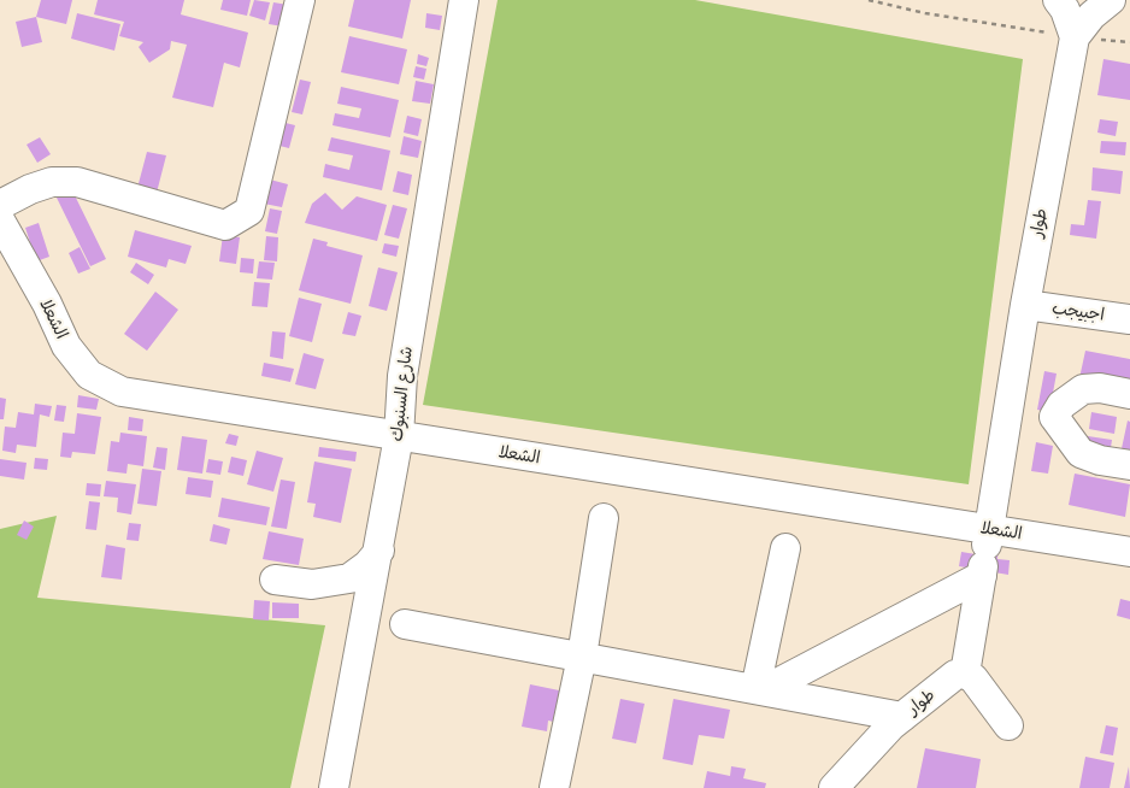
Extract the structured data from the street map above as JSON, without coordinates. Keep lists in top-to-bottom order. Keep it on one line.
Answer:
{"streets":{"street":["طوار","اجبيجب","الشعلا","شارع السنبوك"]},"crossings":[["طوار","اجبيجب"],["طوار","الشعلا"],["الشعلا","شارع السنبوك"]]}
